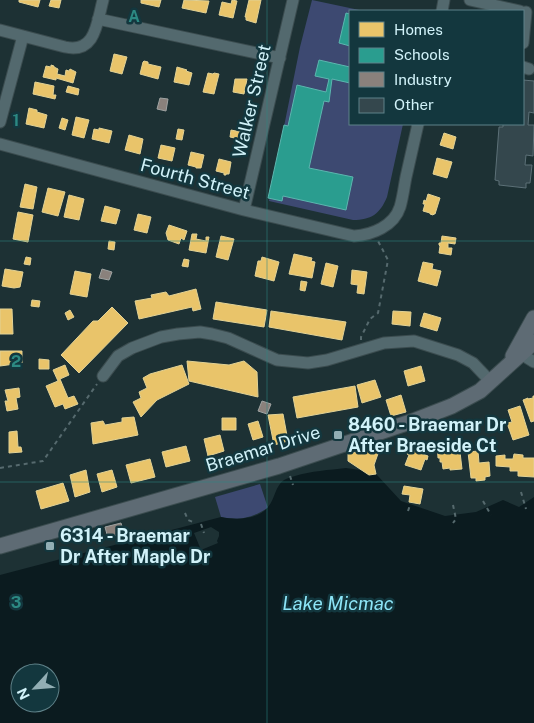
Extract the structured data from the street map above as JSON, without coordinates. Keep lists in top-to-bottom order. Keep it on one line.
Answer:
{"streets":{"main road":["Braemar Drive"],"street":["Walker Street","Fourth Street"]},"crossings":[["Walker Street","Fourth Street"]],"water":["Lake Micmac"],"places":{"transit":["8460 - Braemar Dr After Braeside Ct","6314 - Braemar Dr After Maple Dr"]},"legend":["Homes","Schools","Industry","Other"],"north":"bottom left","grid":{"columns":["A"],"rows":["1","2","3"]}}
